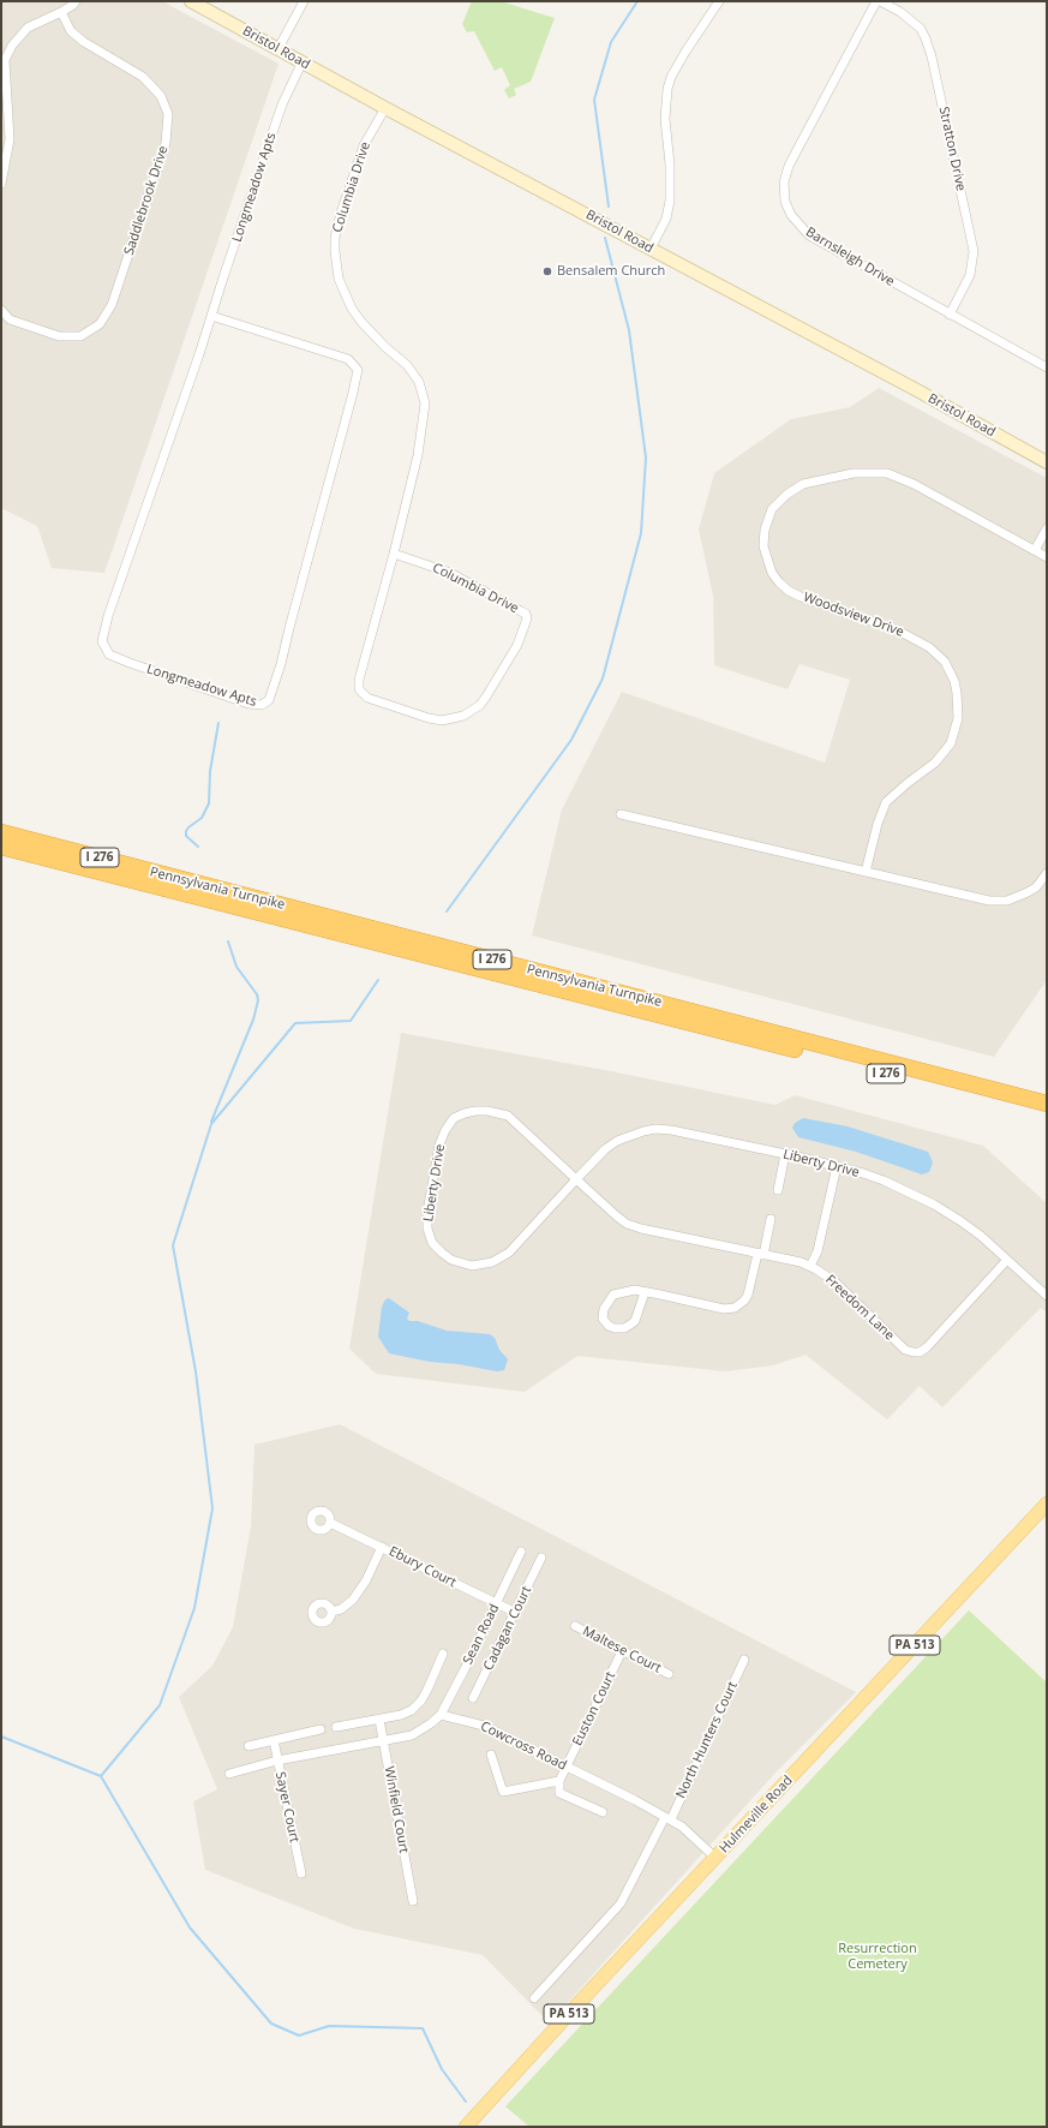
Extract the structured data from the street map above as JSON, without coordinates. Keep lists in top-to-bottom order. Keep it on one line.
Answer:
{"streets":{"highway":["I 276","Pennsylvania Turnpike"],"main road":["Bristol Road","PA 513","Hulmeville Road"],"street":["Stratton Drive","Longmeadow Apts","Columbia Drive","Saddlebrook Drive","Barnsleigh Drive","Woodsview Drive","Liberty Drive","Freedom Lane","Ebury Court","Cadagan Court","Sean Road","Maltese Court","Euston Court","North Hunters Court","Cowcross Road","Sayer Court","Winfield Court"]},"crossings":[["Bristol Road","Longmeadow Apts"],["Bristol Road","Columbia Drive"],["Stratton Drive","Barnsleigh Drive"],["Liberty Drive","Freedom Lane"],["Ebury Court","Cadagan Court"],["Ebury Court","Sean Road"],["Sean Road","Cowcross Road"],["Maltese Court","Euston Court"],["Euston Court","Cowcross Road"],["North Hunters Court","Cowcross Road"],["Cowcross Road","Hulmeville Road"]],"parks":["Resurrection Cemetery"],"places":["Bensalem Church"]}
